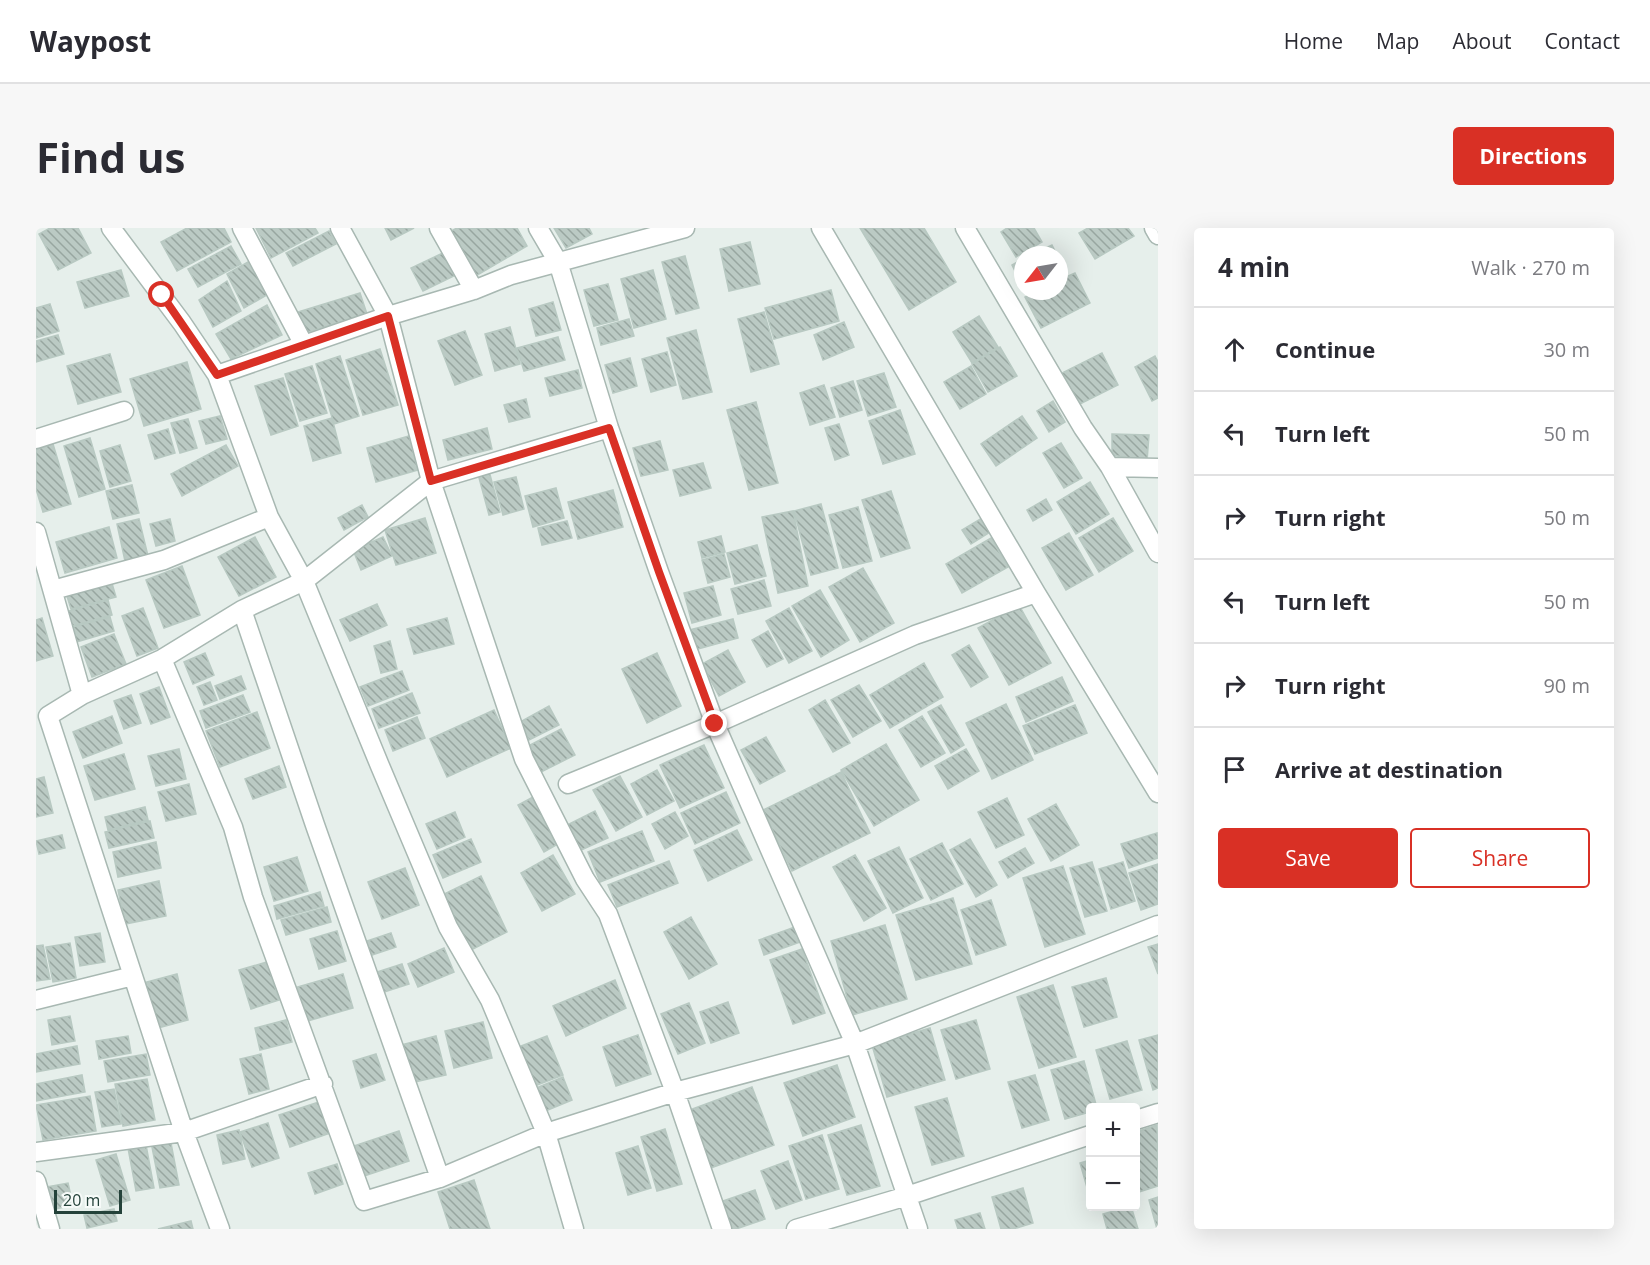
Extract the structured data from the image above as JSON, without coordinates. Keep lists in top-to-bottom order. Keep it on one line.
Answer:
{"scale_bar":"20 m","north":"bottom left","page":{"header":"Waypost","nav":["Home","Map","About","Contact"],"buttons":["Directions",["Save","Share"]],"title":"Find us","heading":["4 min","Walk · 270 m"],"list":[["Continue","30 m"],["Turn left","50 m"],["Turn right","50 m"],["Turn left","50 m"],["Turn right","90 m"],"Arrive at destination"],"map_buttons":["+","−"],"scale":"20 m"}}
